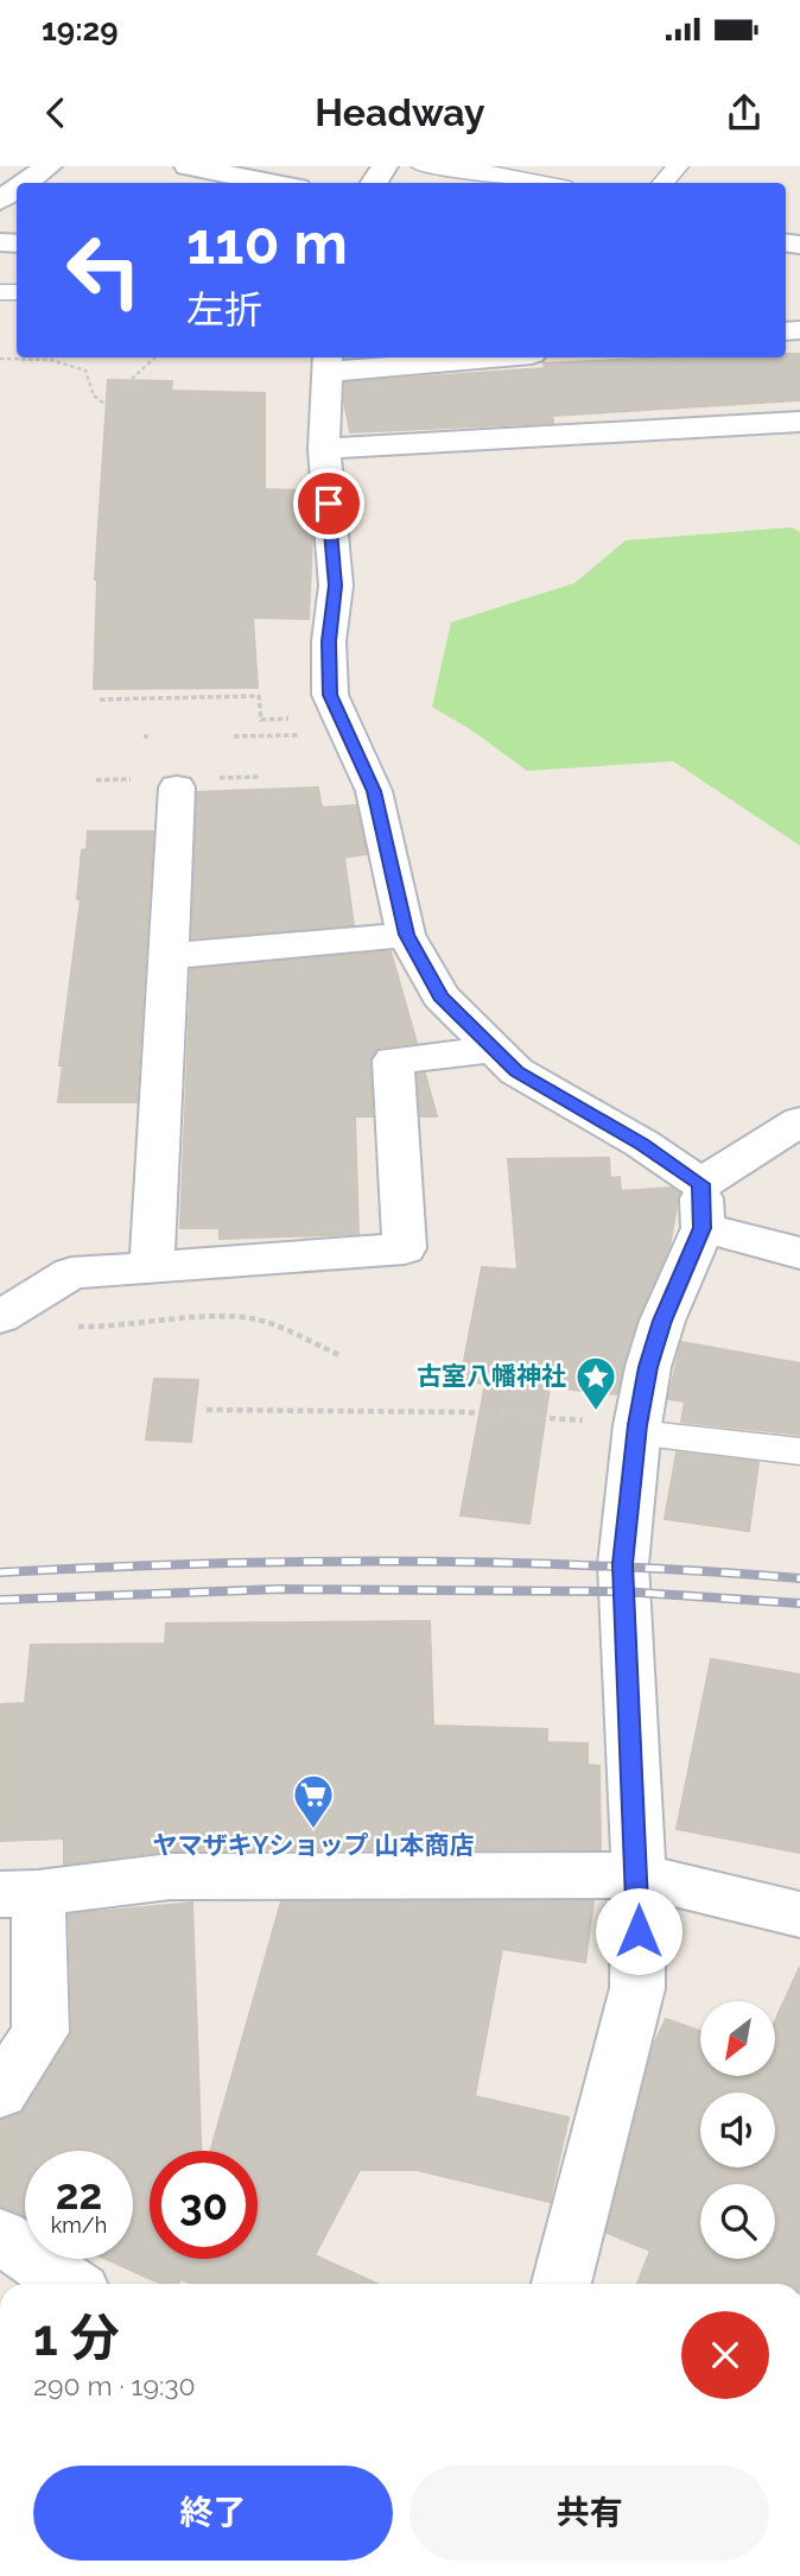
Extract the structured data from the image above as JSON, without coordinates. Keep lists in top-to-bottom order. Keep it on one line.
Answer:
{"places":{"place":["古室八幡神社"],"supermarket":["ヤマザキYショップ 山本商店"]},"north":"bottom left","page":{"status":"19:29","header":"Headway","turn":["110 m","左折"],"speed":"22 km/h","limit":"30","heading":["1 分","290 m · 19:30"],"buttons":["終了","共有"]}}
